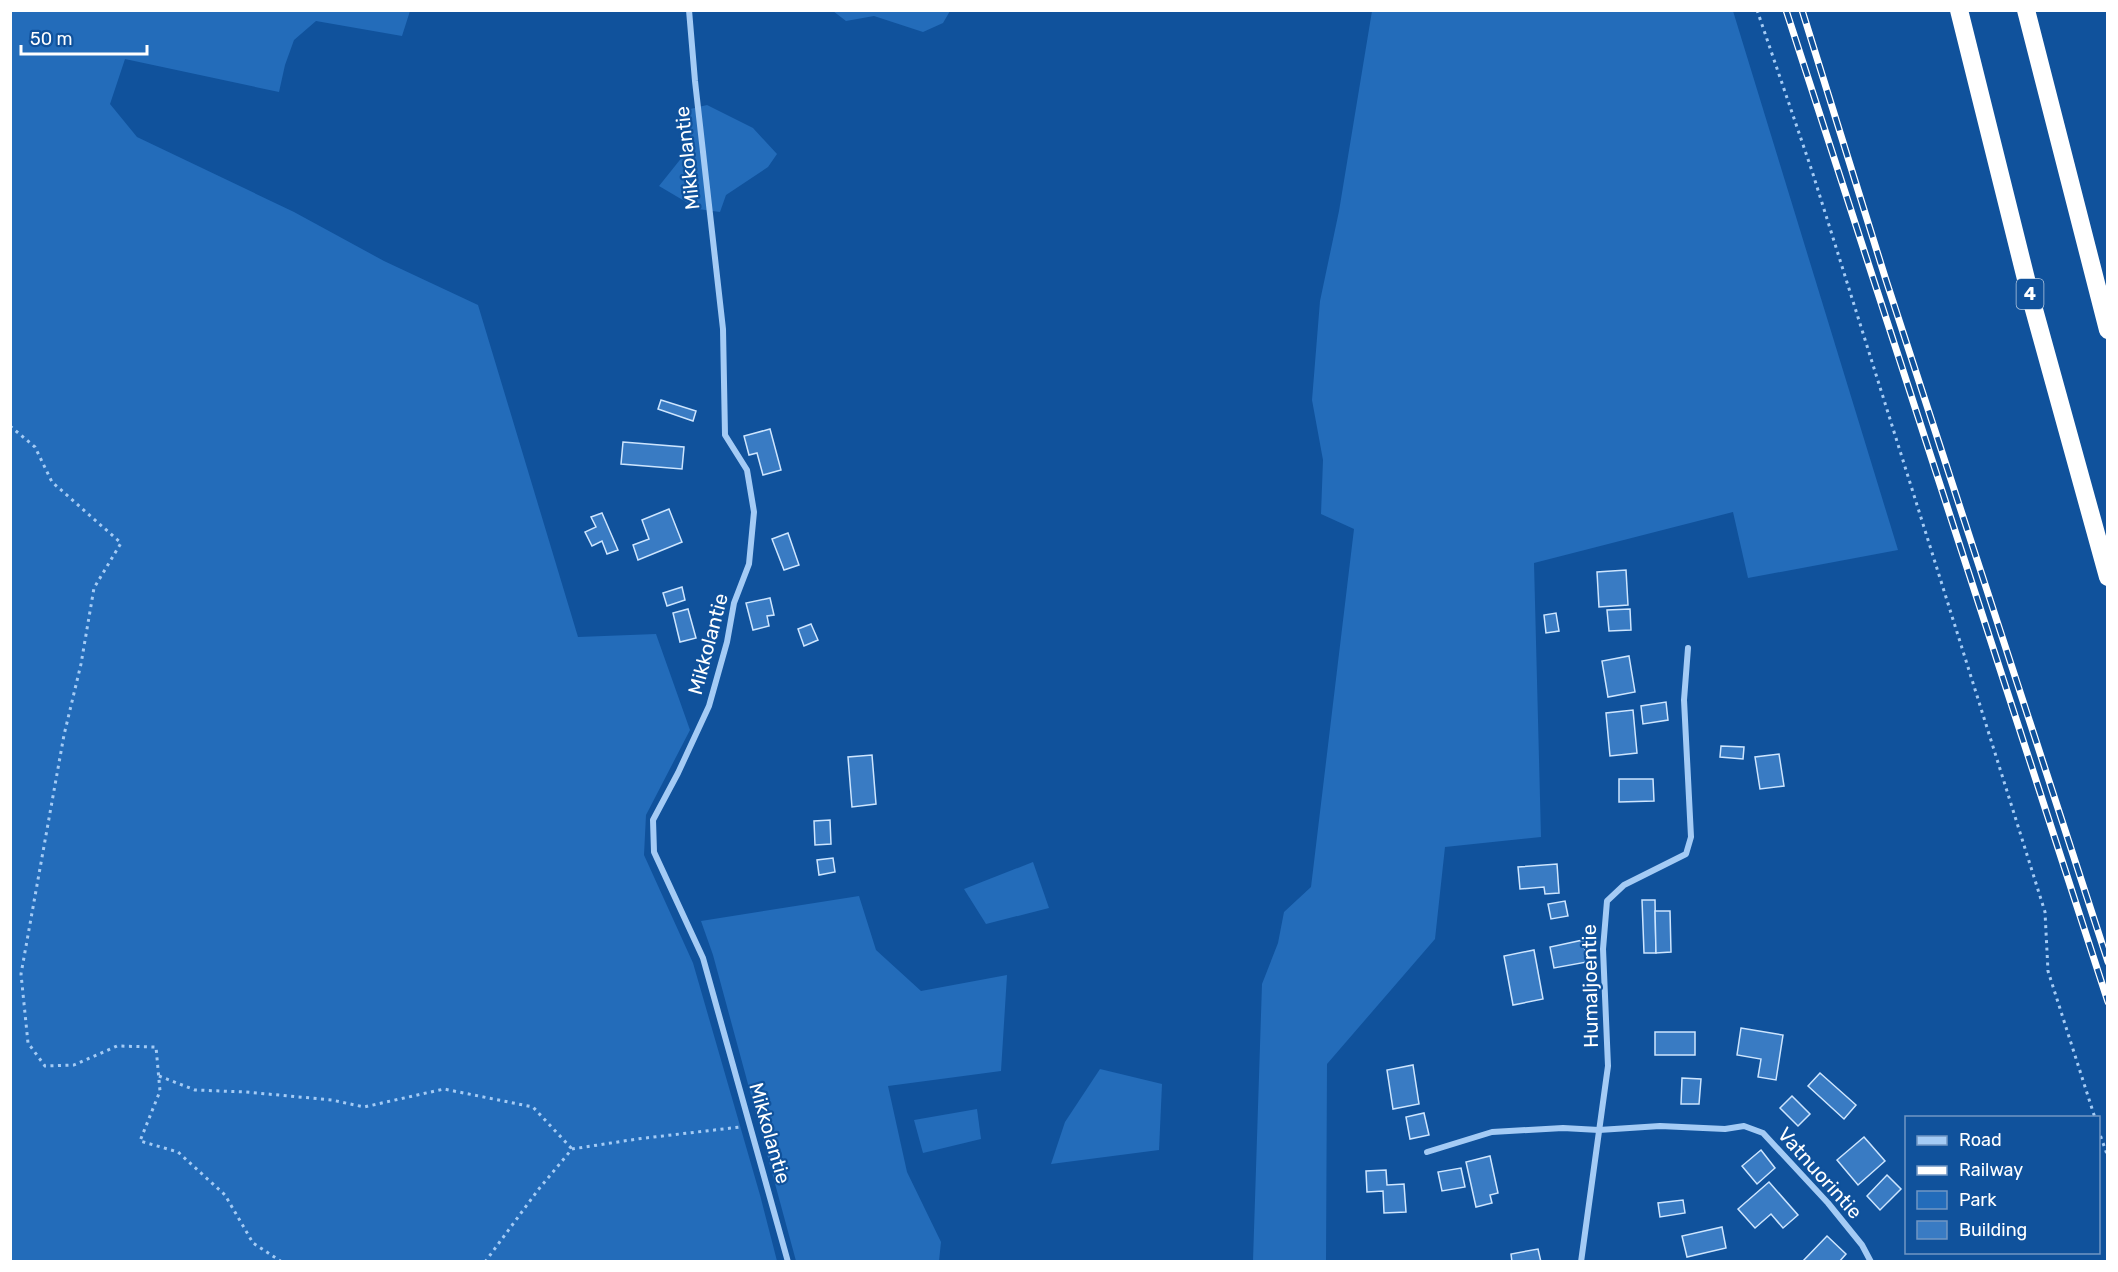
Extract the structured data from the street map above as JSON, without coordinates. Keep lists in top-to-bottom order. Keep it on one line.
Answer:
{"streets":{"highway":["4"],"street":["Mikkolantie","Humaljoentie","Vatnuorintie"]},"crossings":[["Humaljoentie","Vatnuorintie"]],"legend":["Road","Railway","Park","Building"],"scale_bar":"50 m"}
